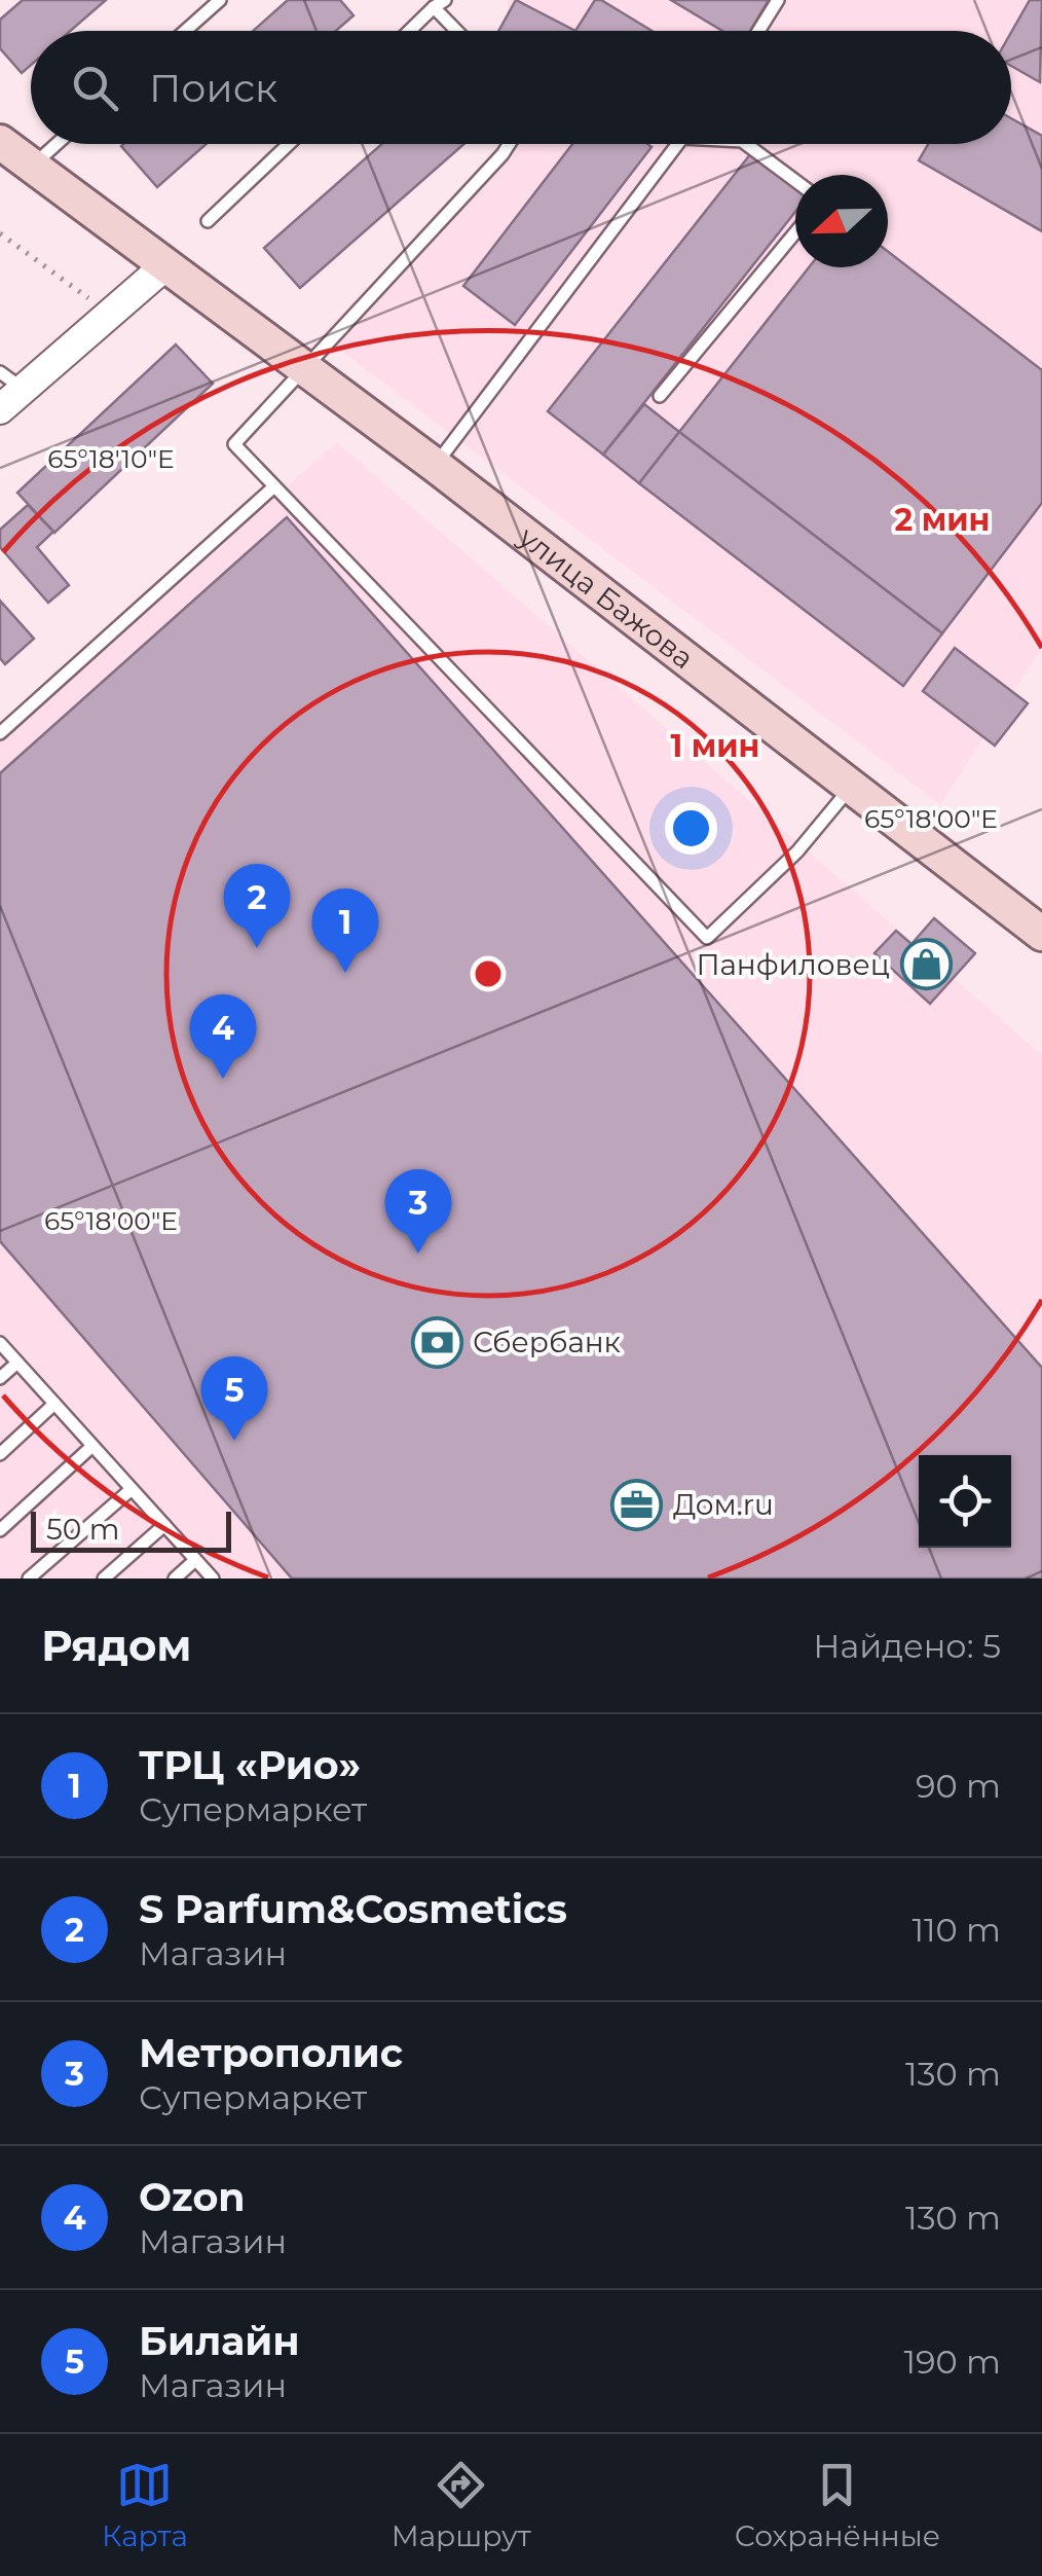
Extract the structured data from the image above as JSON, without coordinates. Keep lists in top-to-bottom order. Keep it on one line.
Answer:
{"streets":{"main road":["улица Бажова"]},"places":{"shop":["Панфиловец"],"bank":["Сбербанк"],"office":["Дом.ru"]},"scale_bar":"50 m","north":"left","page":{"search":"Поиск","pins":["2","1","4","3","5"],"scale":"50 m","heading":["Рядом","Найдено: 5"],"list":[{"mark":"1","name":"ТРЦ «Рио»","note":"Супермаркет","value":"90 m"},{"mark":"2","name":"S Parfum&Cosmetics","note":"Магазин","value":"110 m"},{"mark":"3","name":"Метрополис","note":"Супермаркет","value":"130 m"},{"mark":"4","name":"Ozon","note":"Магазин","value":"130 m"},{"mark":"5","name":"Билайн","note":"Магазин","value":"190 m"}],"nav":["Карта","Маршрут","Сохранённые"]},"coordinates":["65°18'10\"E","65°18'00\"E"],"rings":["2 мин","1 мин"]}
